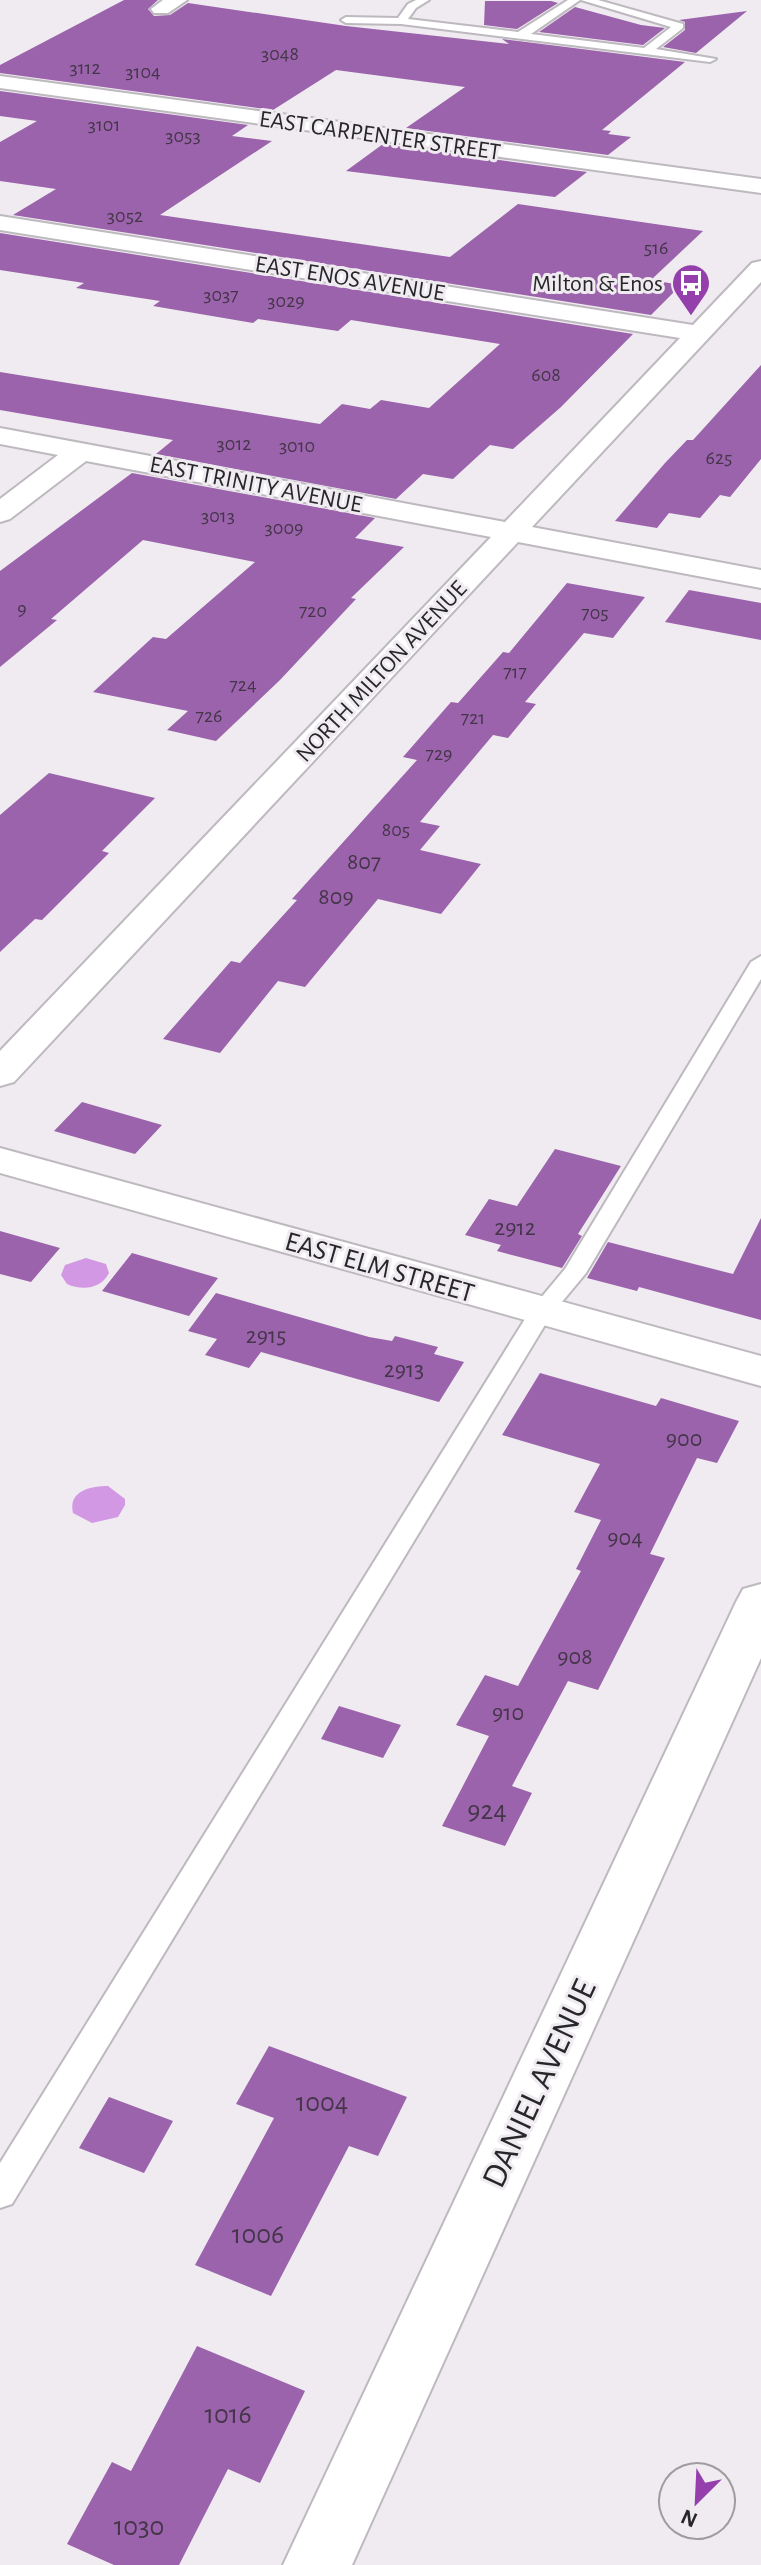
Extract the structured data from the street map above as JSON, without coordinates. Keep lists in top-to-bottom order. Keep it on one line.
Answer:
{"streets":{"street":["EAST CARPENTER STREET","EAST ENOS AVENUE","EAST TRINITY AVENUE","NORTH MILTON AVENUE","EAST ELM STREET","DANIEL AVENUE"]},"crossings":[["EAST ENOS AVENUE","NORTH MILTON AVENUE"],["EAST TRINITY AVENUE","NORTH MILTON AVENUE"]],"places":{"bus stop":["Milton & Enos"]},"house_numbers":["3048","3112","3104","3101","3053","3052","516","3037","3029","608","3012","3010","625","3013","3009","9","720","705","717","724","726","721","729","805","807","809","2912","2915","2913","900","904","908","910","924","1004","1006","1016","1030"],"north":"bottom left"}
